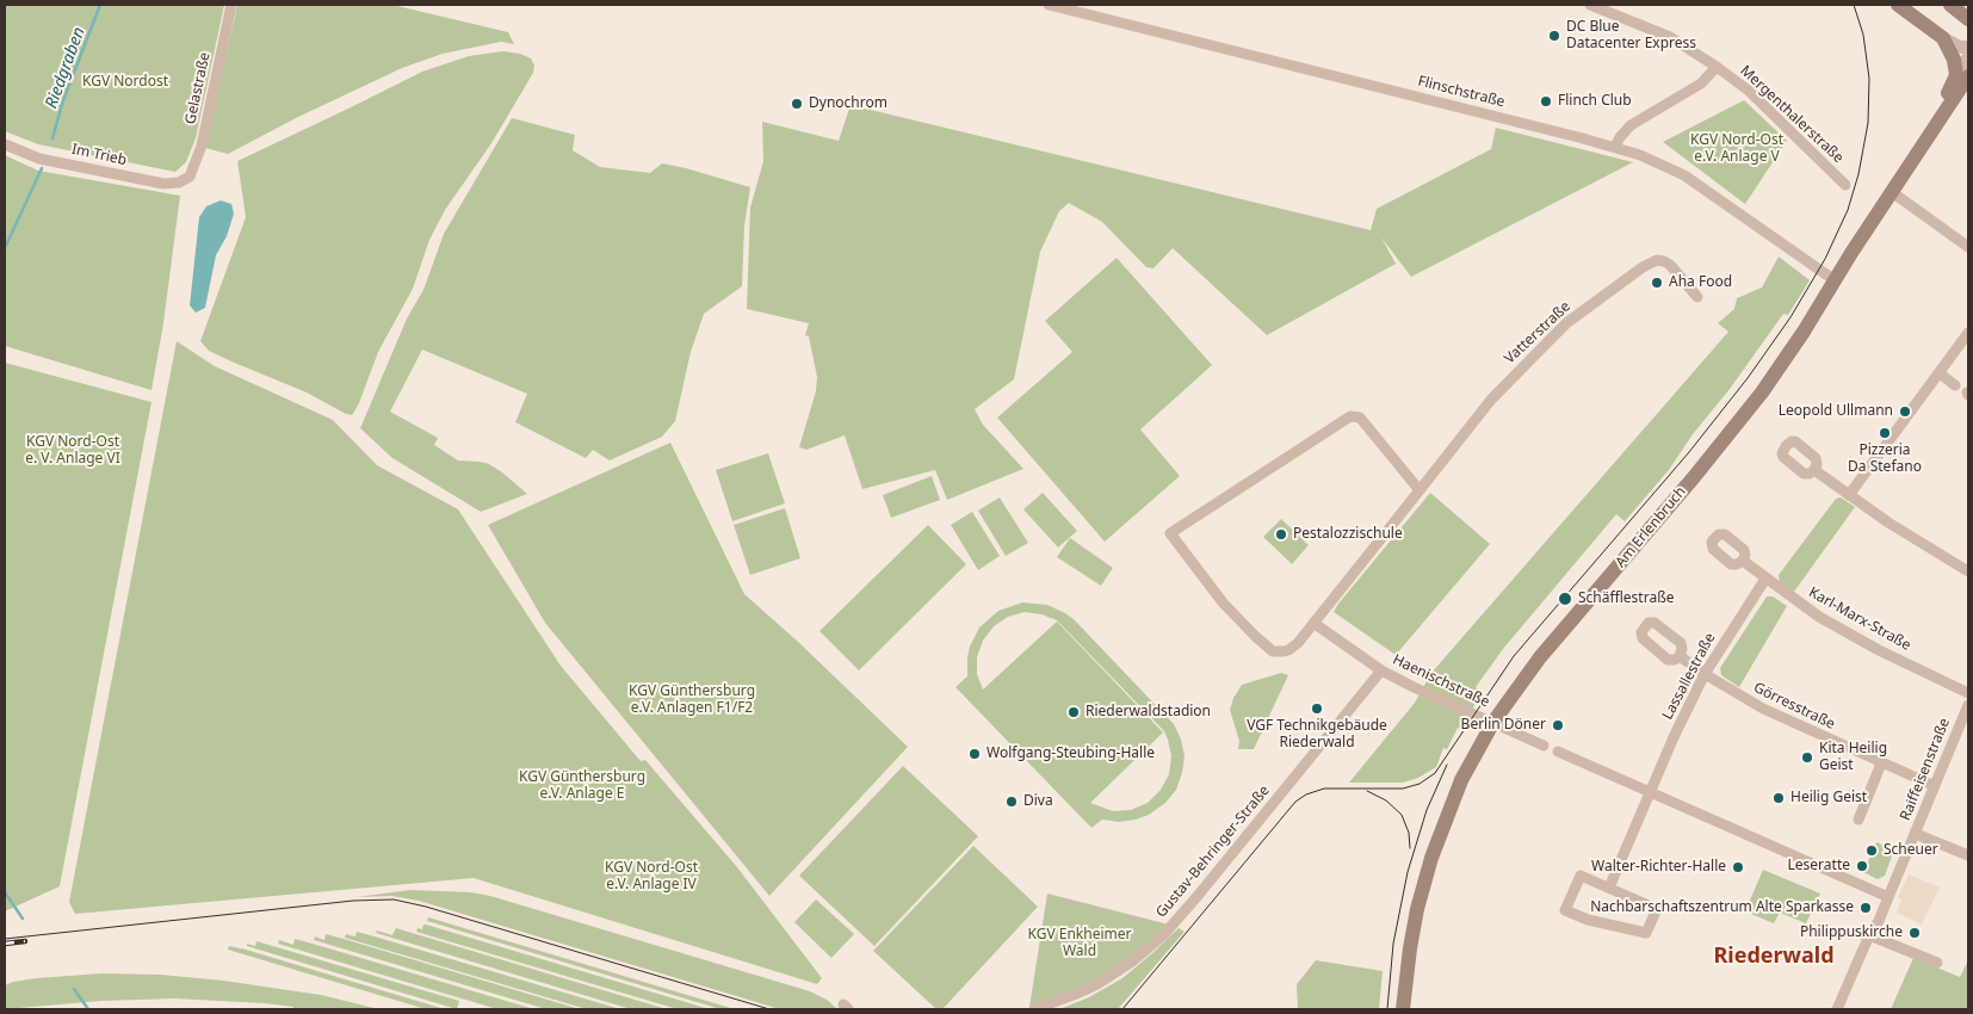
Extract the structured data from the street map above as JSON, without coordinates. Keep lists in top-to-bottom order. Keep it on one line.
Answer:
{"streets":{"main road":["Am Erlenbruch"],"street":["Gelastraße","Flinschstraße","Mergenthalerstraße","Im Trieb","Vatterstraße","Karl-Marx-Straße","Lassallestraße","Haenischstraße","Görresstraße","Raiffeisenstraße","Gustav-Behringer-Straße"]},"crossings":[["Gelastraße","Im Trieb"],["Flinschstraße","Mergenthalerstraße"],["Flinschstraße","Am Erlenbruch"],["Vatterstraße","Haenischstraße"],["Am Erlenbruch","Haenischstraße"],["Karl-Marx-Straße","Lassallestraße"],["Lassallestraße","Görresstraße"],["Haenischstraße","Gustav-Behringer-Straße"],["Görresstraße","Raiffeisenstraße"]],"districts":["Riederwald"],"water":["Riedgraben"],"parks":["KGV Nordost","KGV Nord-Ost e.V. Anlage V","KGV Nord-Ost e. V. Anlage VI","KGV Günthersburg e.V. Anlagen F1/F2","KGV Günthersburg e.V. Anlage E","KGV Nord-Ost e.V. Anlage IV","KGV Enkheimer Wald"],"places":["DC Blue Datacenter Express","Flinch Club","Dynochrom","Aha Food","Leopold Ullmann","Pizzeria Da Stefano","Pestalozzischule","Schäfflestraße","VGF Technikgebäude Riederwald","Riederwaldstadion","Berlin Döner","Wolfgang-Steubing-Halle","Kita Heilig Geist","Heilig Geist","Diva","Scheuer","Leseratte","Walter-Richter-Halle","Nachbarschaftszentrum Alte Sparkasse","Philippuskirche"]}
